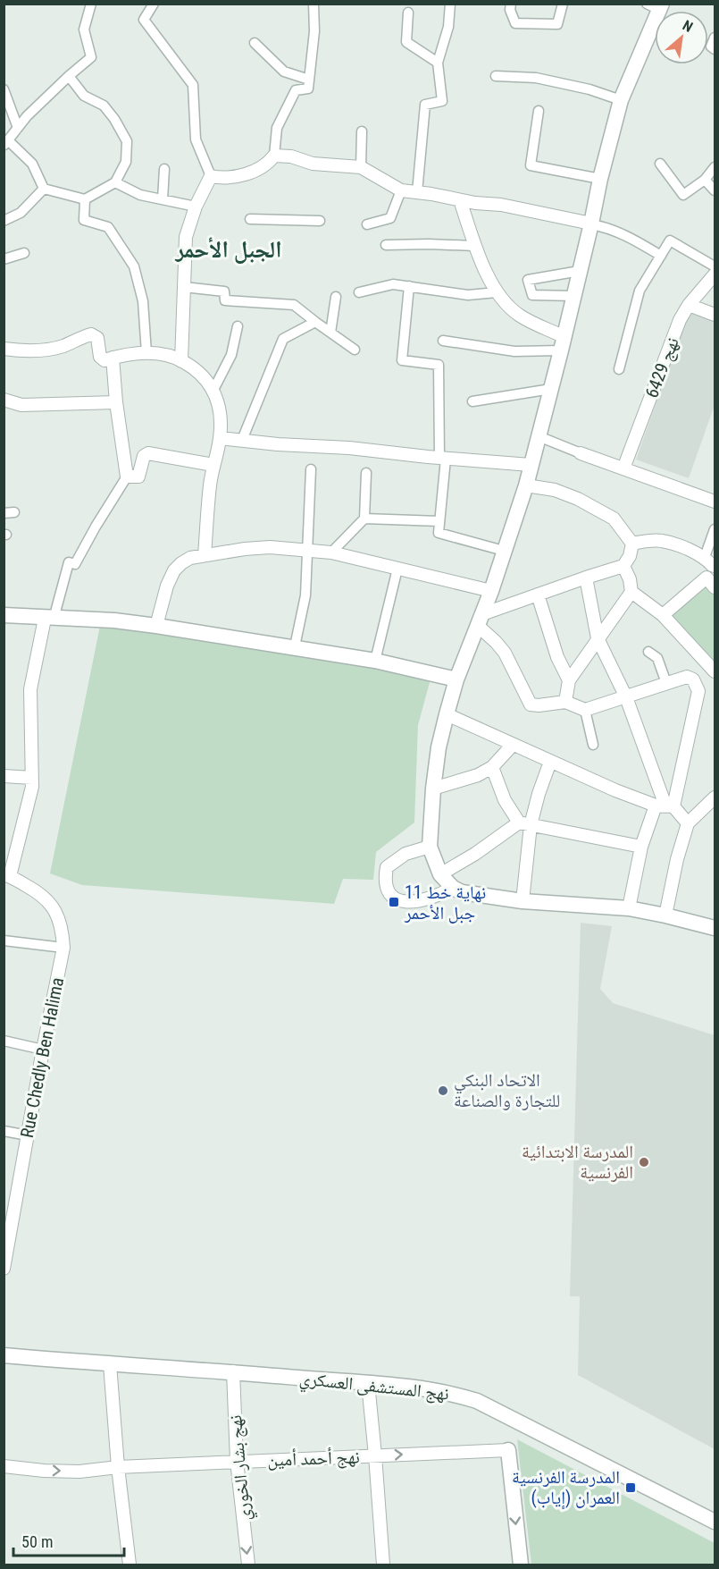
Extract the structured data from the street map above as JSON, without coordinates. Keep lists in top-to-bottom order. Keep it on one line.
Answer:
{"streets":{"street":["نهج 6429","Rue Chedly Ben Halima","نهج المستشفى العسكري","نهج أحمد أمين","نهج بشار الخوري"]},"crossings":[["نهج المستشفى العسكري","نهج بشار الخوري"],["نهج أحمد أمين","نهج بشار الخوري"]],"one_way":["نهج بشار الخوري"],"districts":["الجبل الأحمر"],"places":{"transit":["نهاية خط 11 جبل الأحمر","المدرسة الفرنسية العمران (إياب)"],"other":["الاتحاد البنكي للتجارة والصناعة","المدرسة الابتدائية الفرنسية"]},"scale_bar":"50 m","north":"top right"}
